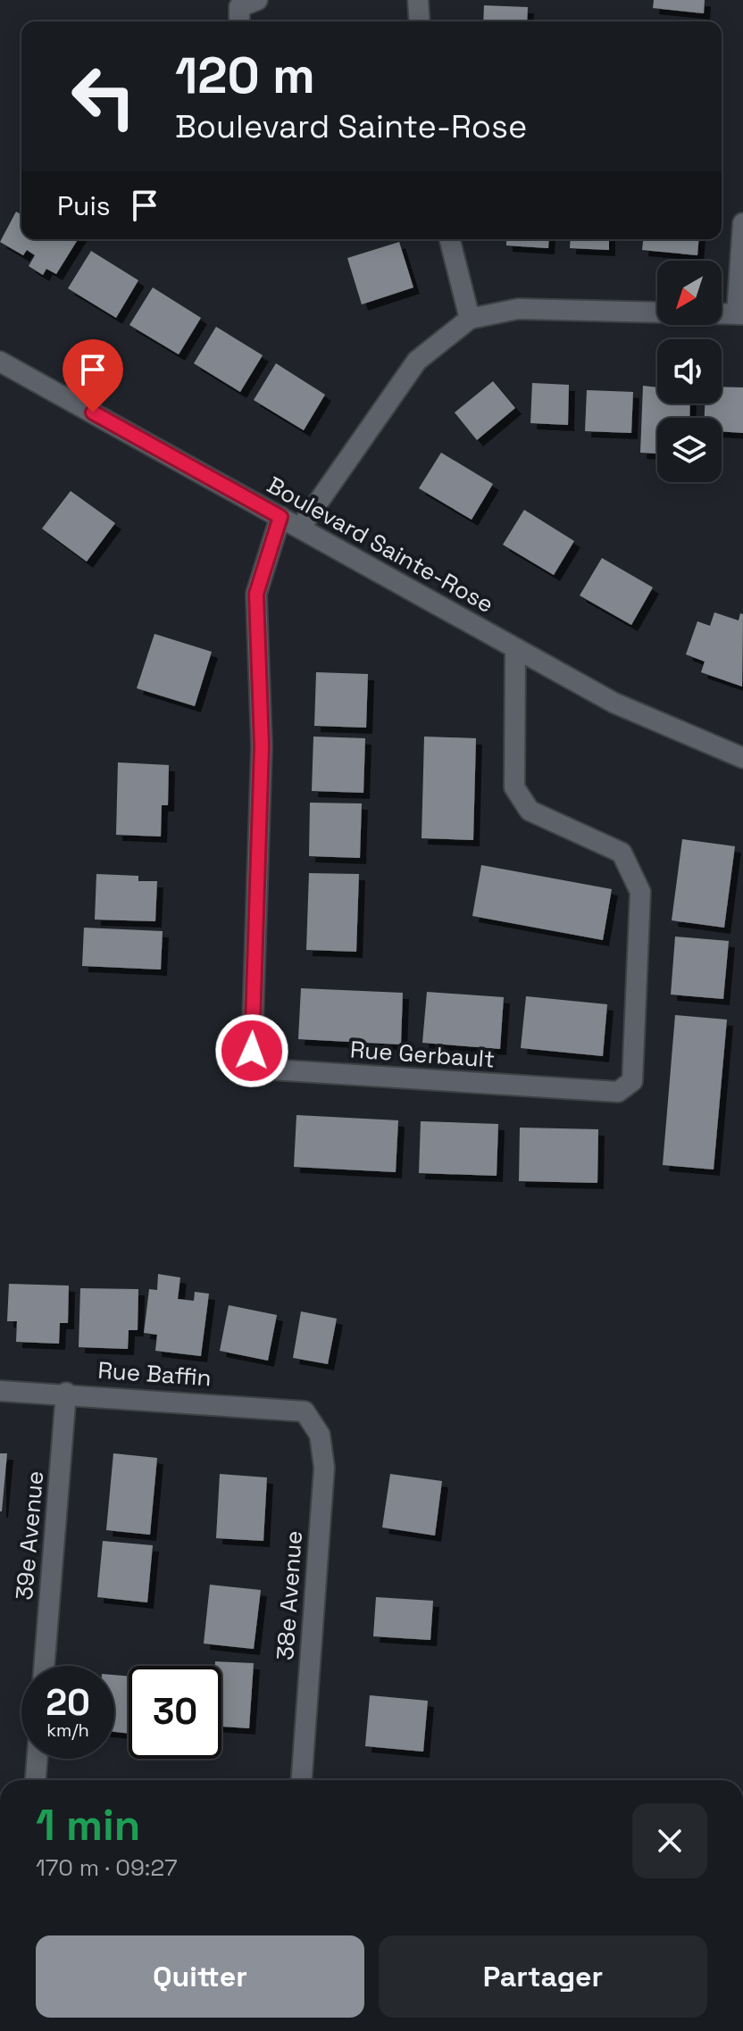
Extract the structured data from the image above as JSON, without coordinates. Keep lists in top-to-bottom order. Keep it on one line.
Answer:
{"streets":{"street":["Boulevard Sainte-Rose","Rue Gerbault","Rue Baffin","39e Avenue","38e Avenue"]},"crossings":[["Boulevard Sainte-Rose","Rue Gerbault"],["Rue Baffin","39e Avenue"],["Rue Baffin","38e Avenue"]],"north":"bottom left","page":{"turn":["120 m","Boulevard Sainte-Rose"],"then":"Puis","speed":"20 km/h","limit":"30","heading":["1 min","170 m · 09:27"],"buttons":["Quitter","Partager"]}}
